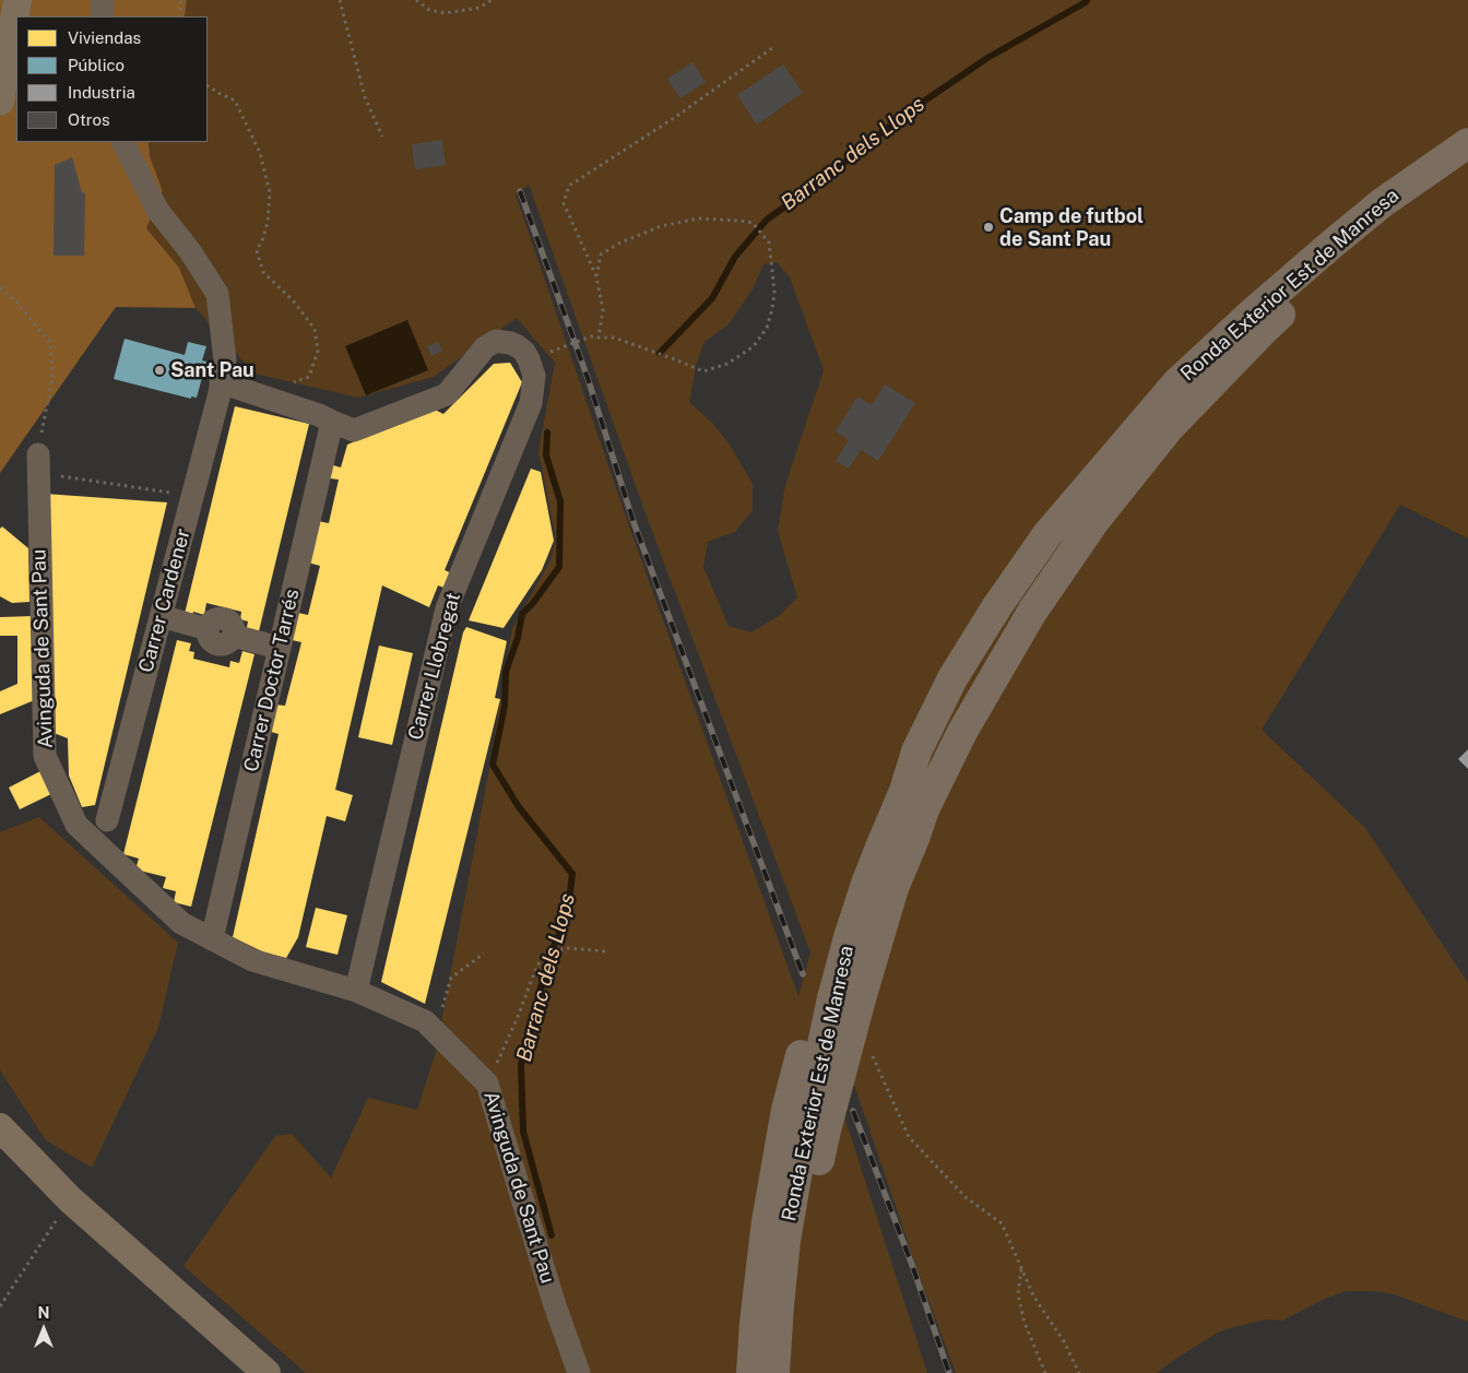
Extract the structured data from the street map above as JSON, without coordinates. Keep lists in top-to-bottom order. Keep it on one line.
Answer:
{"streets":{"highway":["Ronda Exterior Est de Manresa"],"street":["Carrer Cardener","Avinguda de Sant Pau","Carrer Llobregat","Carrer Doctor Tarrés"]},"crossings":[["Avinguda de Sant Pau","Carrer Llobregat"],["Avinguda de Sant Pau","Carrer Doctor Tarrés"]],"water":["Barranc dels Llops"],"places":["Camp de futbol de Sant Pau","Sant Pau"],"legend":["Viviendas","Público","Industria","Otros"],"north":"top"}
